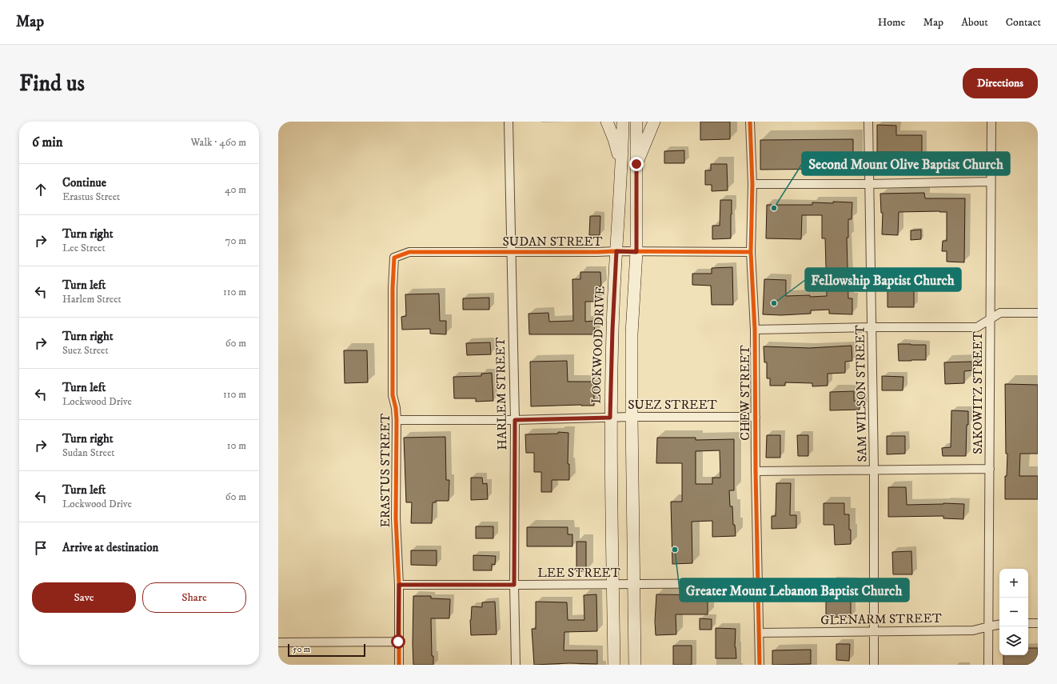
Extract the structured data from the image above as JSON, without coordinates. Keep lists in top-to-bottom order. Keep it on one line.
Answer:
{"streets":{"main road":["LOCKWOOD DRIVE"],"street":["SUDAN STREET","CHEW STREET","SAKOWITZ STREET","HARLEM STREET","SAM WILSON STREET","SUEZ STREET","ERASTUS STREET","LEE STREET","GLENARM STREET"]},"crossings":[["SUDAN STREET","LOCKWOOD DRIVE"],["SUDAN STREET","CHEW STREET"],["SUDAN STREET","HARLEM STREET"],["SUDAN STREET","ERASTUS STREET"],["LOCKWOOD DRIVE","SUEZ STREET"],["LOCKWOOD DRIVE","LEE STREET"],["CHEW STREET","SUEZ STREET"],["CHEW STREET","LEE STREET"],["CHEW STREET","GLENARM STREET"],["SAKOWITZ STREET","GLENARM STREET"],["HARLEM STREET","SUEZ STREET"],["HARLEM STREET","LEE STREET"],["SAM WILSON STREET","GLENARM STREET"],["SUEZ STREET","ERASTUS STREET"],["ERASTUS STREET","LEE STREET"]],"places":["Second Mount Olive Baptist Church","Fellowship Baptist Church","Greater Mount Lebanon Baptist Church"],"scale_bar":"50 m","page":{"header":"Map","nav":["Home","Map","About","Contact"],"buttons":["Directions",["Save","Share"]],"title":"Find us","heading":["6 min","Walk · 460 m"],"list":[["Continue","Erastus Street","40 m"],["Turn right","Lee Street","70 m"],["Turn left","Harlem Street","110 m"],["Turn right","Suez Street","60 m"],["Turn left","Lockwood Drive","110 m"],["Turn right","Sudan Street","10 m"],["Turn left","Lockwood Drive","60 m"],"Arrive at destination"],"map_buttons":["+","−"],"scale":"50 m"}}
